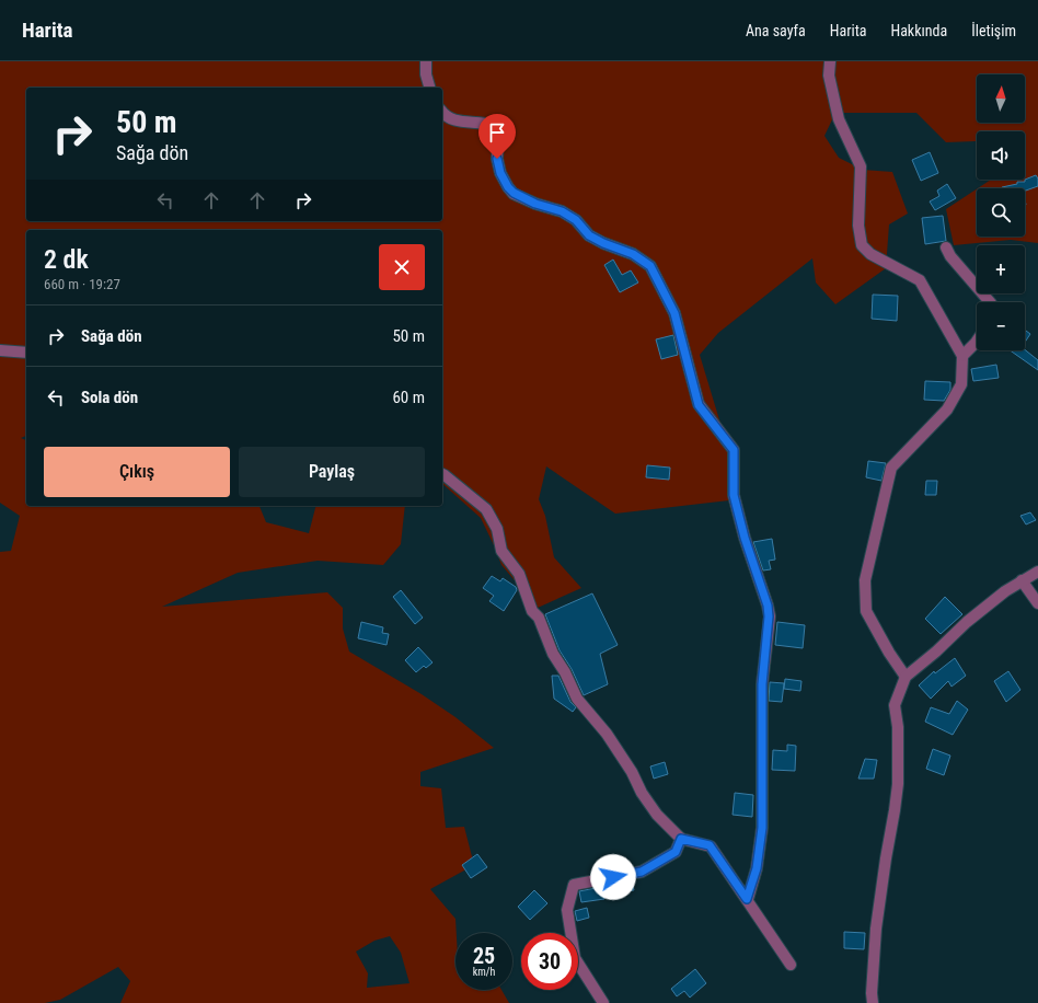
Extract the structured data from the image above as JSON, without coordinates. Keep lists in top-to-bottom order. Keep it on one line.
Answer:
{"north":"top","page":{"header":"Harita","nav":["Ana sayfa","Harita","Hakkında","İletişim"],"map_buttons":["+","−"],"turn":["50 m","Sağa dön"],"heading":["2 dk","660 m · 19:27"],"list":[{"name":"Sağa dön","value":"50 m"},{"name":"Sola dön","value":"60 m"}],"buttons":["Çıkış","Paylaş"],"speed":"25 km/h","limit":"30"}}
